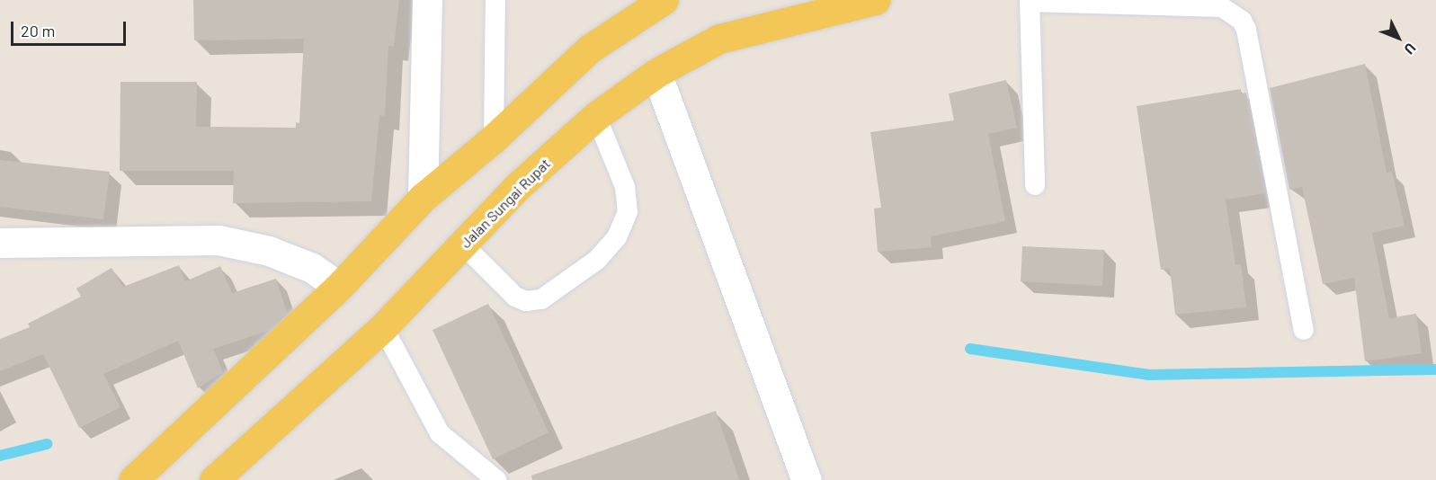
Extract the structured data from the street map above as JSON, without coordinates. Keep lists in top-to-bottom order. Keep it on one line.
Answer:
{"streets":{"main road":["Jalan Sungai Rupat"]},"scale_bar":"20 m","north":"bottom right"}
